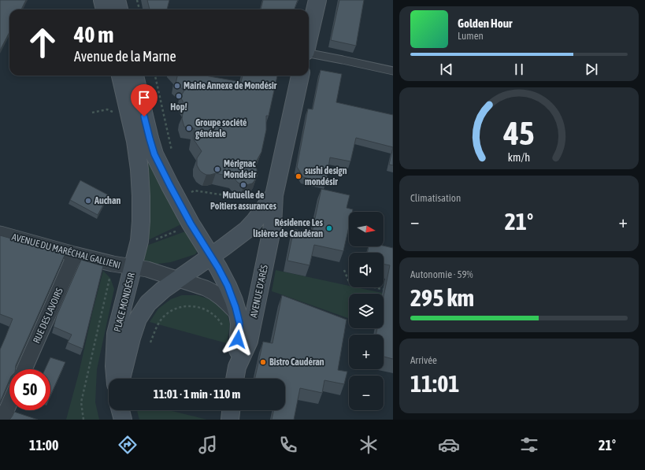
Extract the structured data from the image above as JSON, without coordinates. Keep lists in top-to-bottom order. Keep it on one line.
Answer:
{"streets":{"main road":["AVENUE D'ARÈS","PLACE MONDÉSIR"],"street":["AVENUE DU MARÉCHAL GALLIENI","RUE DES LAVOIRS"]},"crossings":[["AVENUE DU MARÉCHAL GALLIENI","PLACE MONDÉSIR"],["AVENUE DU MARÉCHAL GALLIENI","RUE DES LAVOIRS"],["AVENUE D'ARÈS","PLACE MONDÉSIR"]],"places":["Mairie Annexe de Mondésir","Hop!","Groupe société générale","Mérignac Mondésir","sushi design mondésir","Mutuelle de Poitiers assurances","Auchan","Résidence Les lisières de Caudéran","Bistro Caudéran"],"north":"right","page":{"turn":["40 m","Avenue de la Marne"],"song":["Golden Hour","Lumen"],"tile":["Climatisation",["Autonomie · 59%","295 km"],["Arrivée","11:01"]],"heat":["−","21°","+"],"map_buttons":["+","−"],"limit":"50","trip":"11:01 · 1 min · 110 m","tabs":["11:00","21°"],"gauge":["45","km/h"]}}
